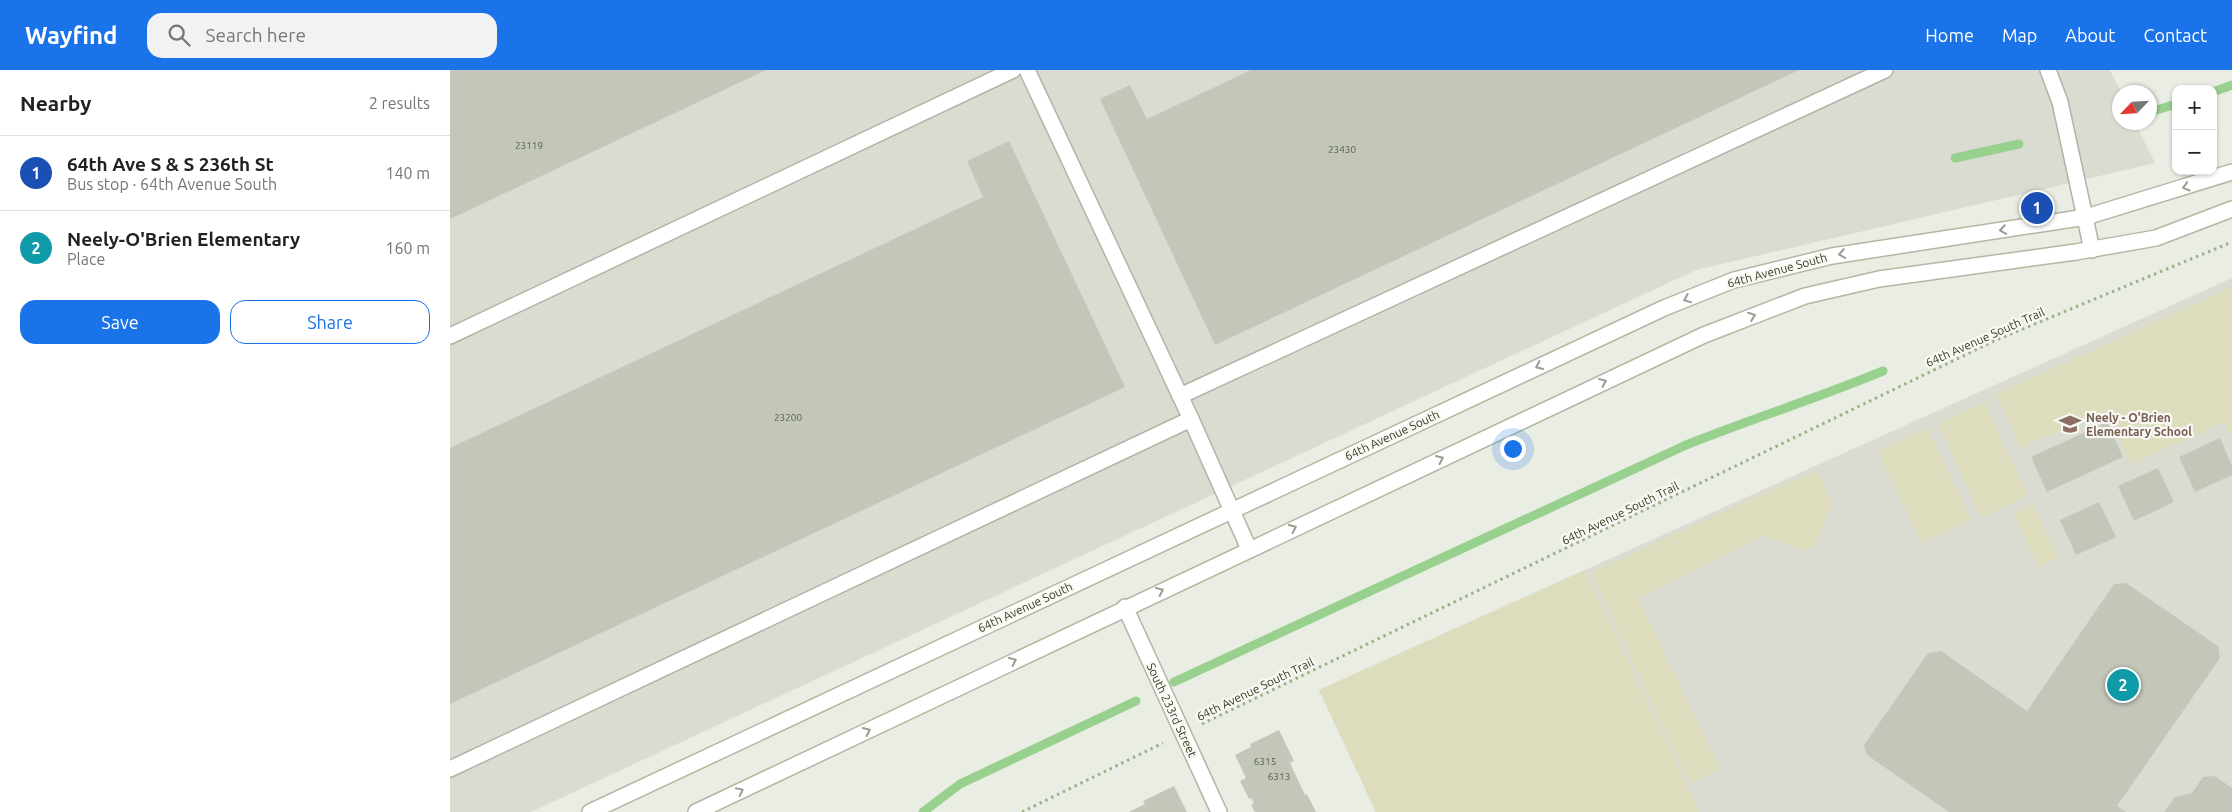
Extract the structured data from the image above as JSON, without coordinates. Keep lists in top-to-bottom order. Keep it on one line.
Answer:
{"streets":{"street":["64th Avenue South","South 233rd Street"],"path":["64th Avenue South Trail"]},"crossings":[["64th Avenue South Trail","South 233rd Street"]],"places":{"school or university":["Neely - O'Brien Elementary School"]},"house_numbers":["23119","23430","23200","6315","6313"],"north":"bottom left","page":{"header":"Wayfind","search":"Search here","nav":["Home","Map","About","Contact"],"heading":["Nearby","2 results"],"map_buttons":["+","−"],"list":[{"mark":"1","name":"64th Ave S & S 236th St","note":"Bus stop · 64th Avenue South","value":"140 m"},{"mark":"2","name":"Neely-O'Brien Elementary","note":"Place","value":"160 m"}],"pins":["1","2"],"buttons":["Save","Share"]}}
